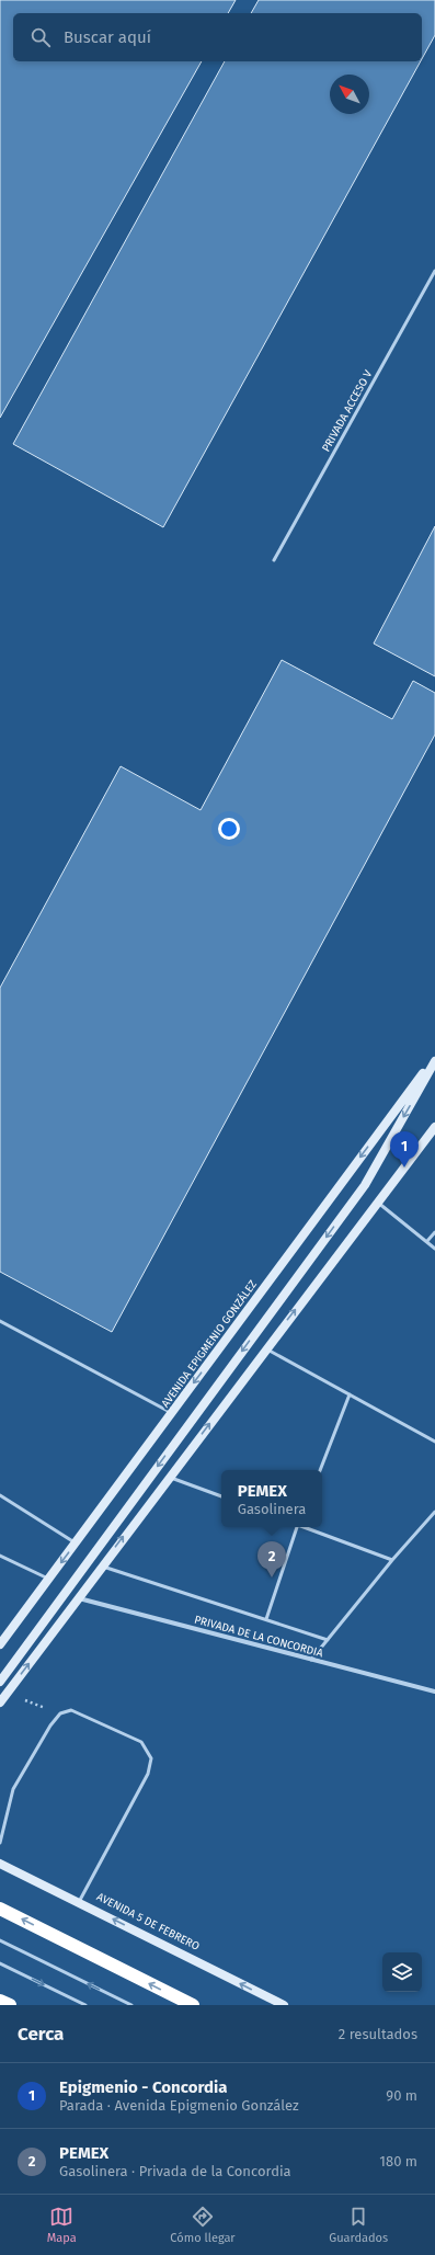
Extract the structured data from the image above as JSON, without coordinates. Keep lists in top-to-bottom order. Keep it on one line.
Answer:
{"streets":{"main road":["AVENIDA EPIGMENIO GONZÁLEZ","AVENIDA 5 DE FEBRERO"],"street":["PRIVADA DE LA CONCORDIA"],"lane":["PRIVADA ACCESO V"]},"one_way":["AVENIDA 5 DE FEBRERO"],"north":"top left","page":{"search":"Buscar aquí","pins":["1","2"],"popup":["PEMEX","Gasolinera"],"heading":["Cerca","2 resultados"],"list":[{"mark":"1","name":"Epigmenio - Concordia","note":"Parada · Avenida Epigmenio González","value":"90 m"},{"mark":"2","name":"PEMEX","note":"Gasolinera · Privada de la Concordia","value":"180 m"}],"nav":["Mapa","Cómo llegar","Guardados"]}}
